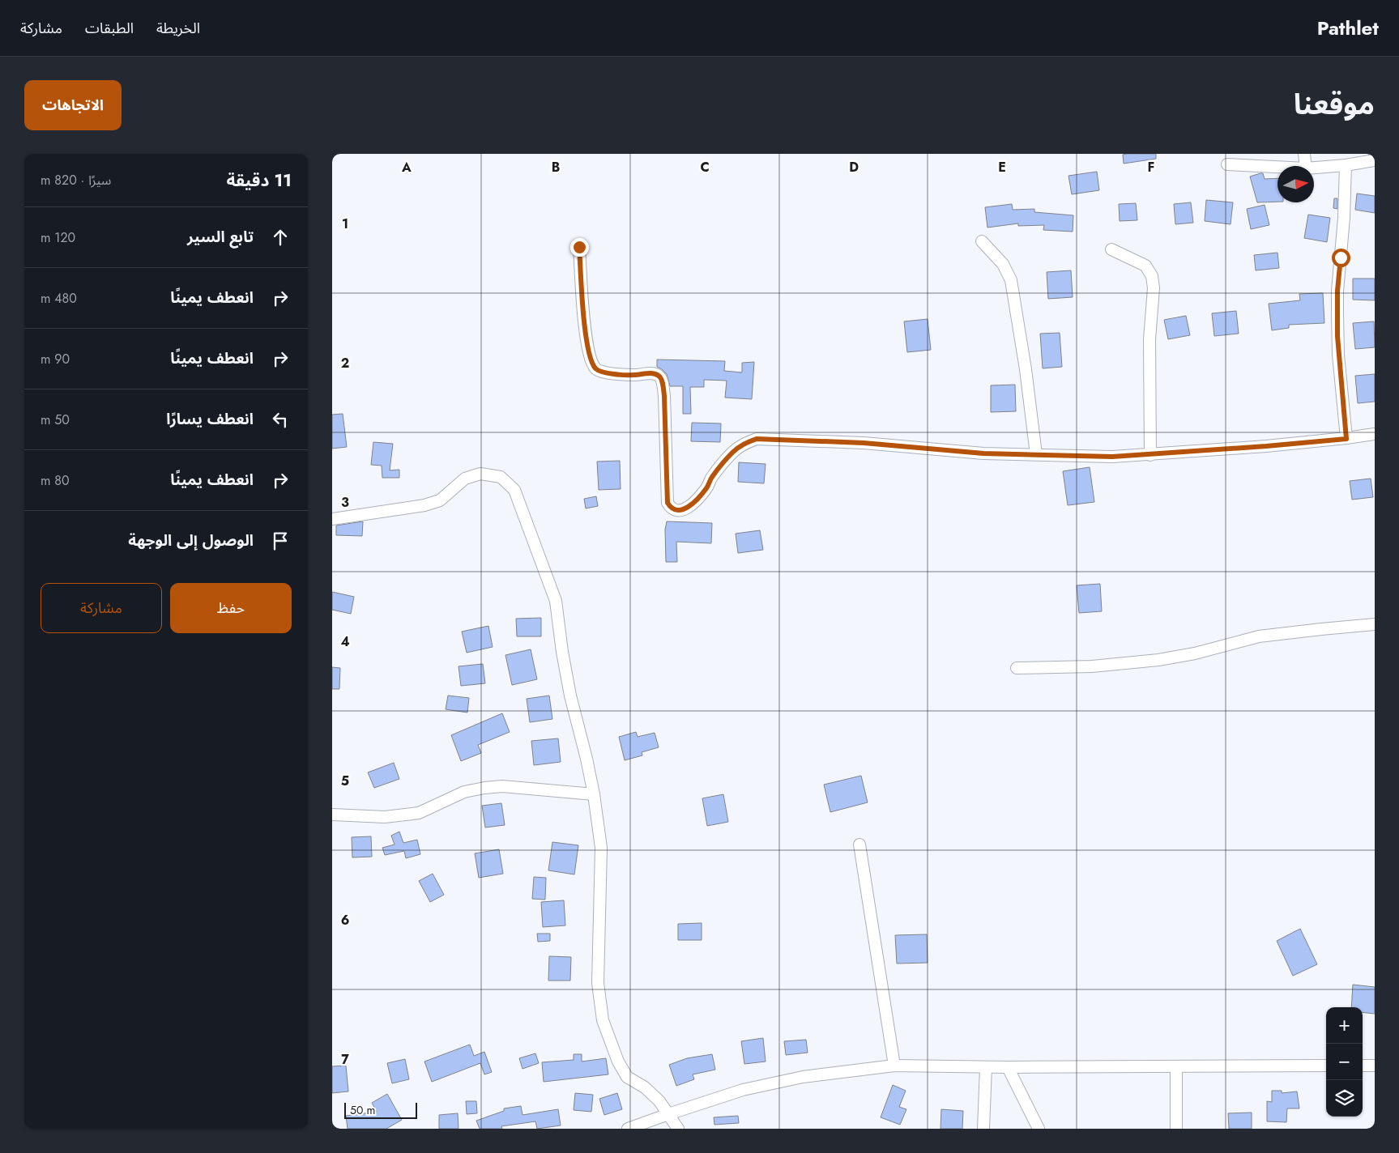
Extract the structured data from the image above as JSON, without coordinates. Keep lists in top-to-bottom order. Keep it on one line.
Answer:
{"scale_bar":"50 m","north":"right","page":{"header":"Pathlet","nav":["الخريطة","الطبقات","مشاركة"],"title":"موقعنا","buttons":["الاتجاهات",["حفظ","مشاركة"]],"heading":["11 دقيقة","سيرًا · 820 m"],"list":[["تابع السير","120 m"],["انعطف يمينًا","480 m"],["انعطف يمينًا","90 m"],["انعطف يسارًا","50 m"],["انعطف يمينًا","80 m"],"الوصول إلى الوجهة"],"map_buttons":["+","−"],"scale":"50 m"},"grid":{"columns":["A","B","C","D","E","F"],"rows":["1","2","3","4","5","6","7"]}}
